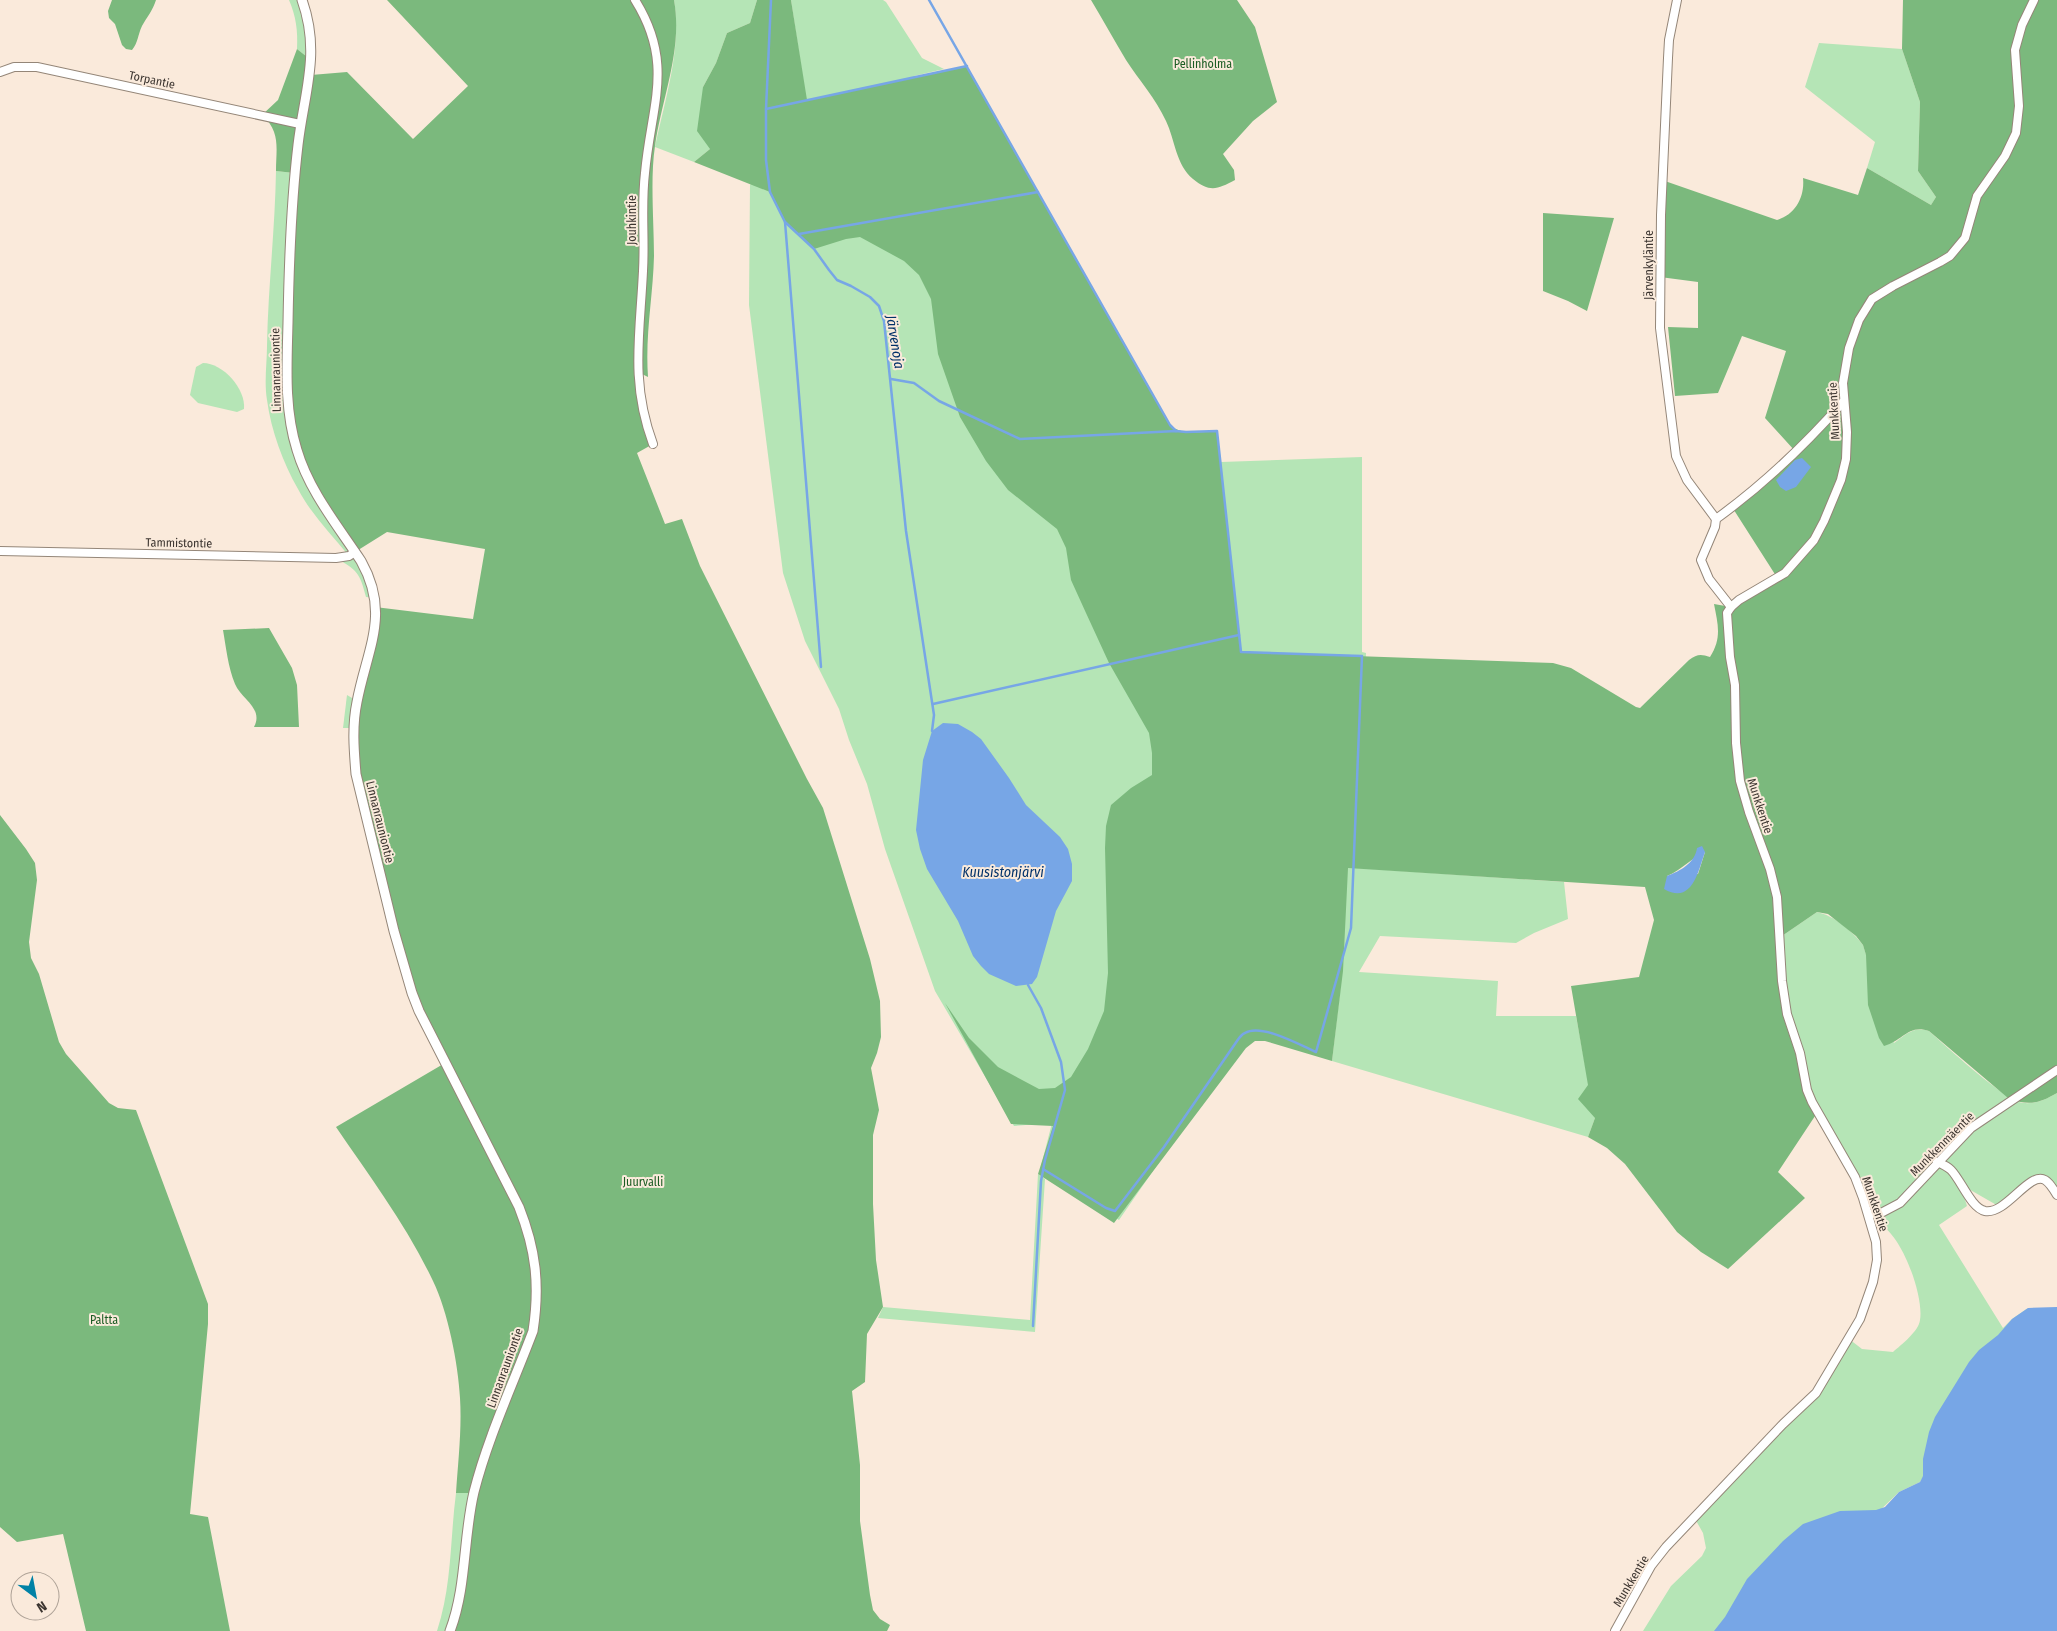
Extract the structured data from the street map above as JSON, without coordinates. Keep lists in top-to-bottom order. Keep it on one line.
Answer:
{"streets":{"street":["Torpantie","Jouhkintie","Järvenkyläntie","Linnanrauniontie","Munkkentie","Tammistontie","Munkkenmäentie"]},"crossings":[["Torpantie","Linnanrauniontie"],["Linnanrauniontie","Tammistontie"],["Munkkentie","Munkkenmäentie"]],"water":["Järvenoja","Kuusistonjärvi"],"parks":["Pellinholma","Juurvalli","Paltta"],"north":"bottom right"}
